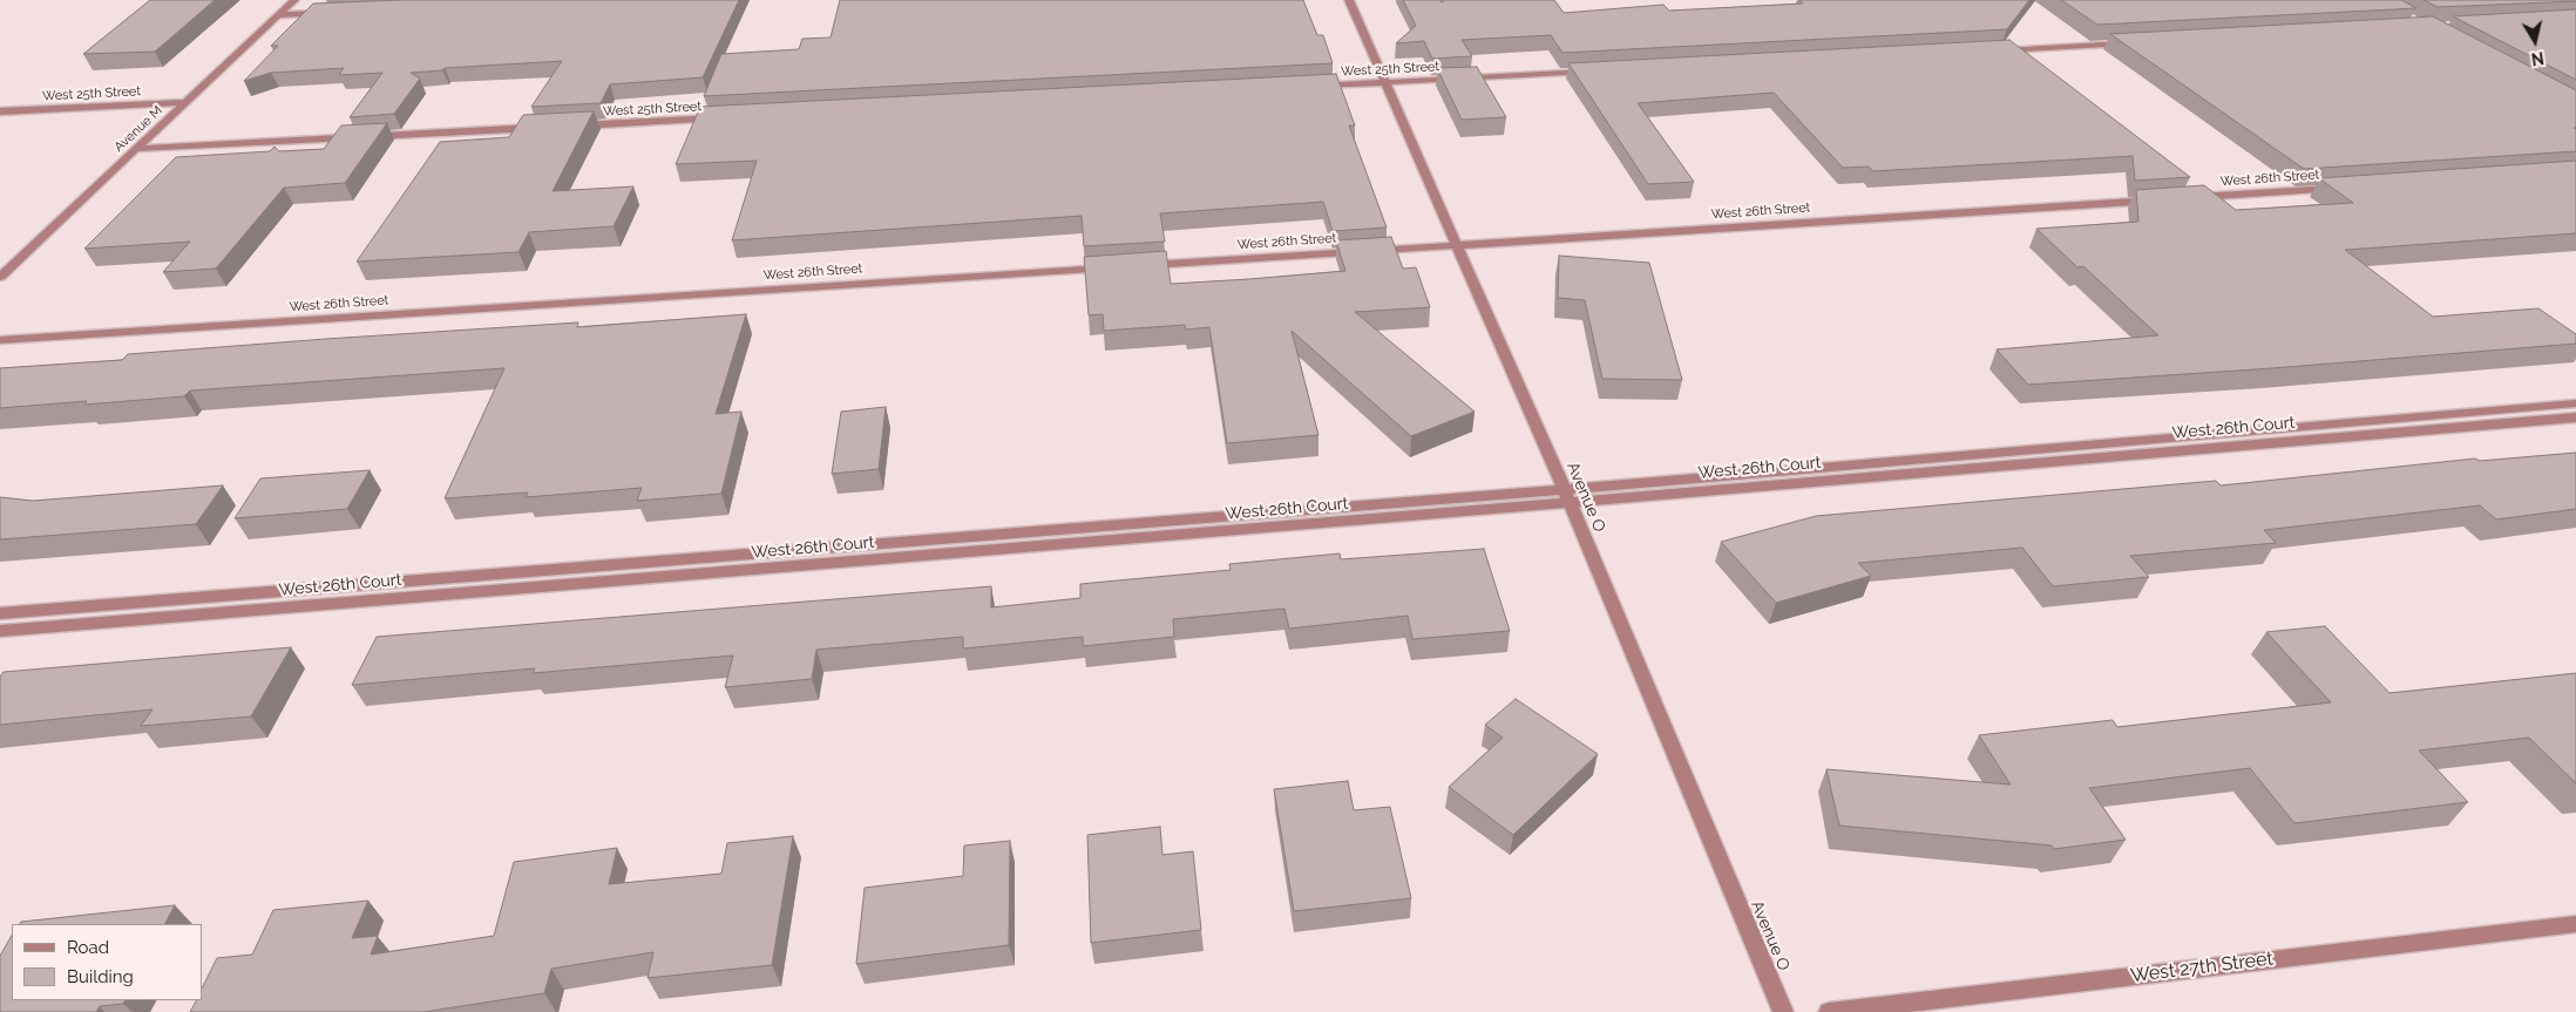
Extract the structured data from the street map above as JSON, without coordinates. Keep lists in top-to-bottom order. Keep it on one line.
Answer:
{"streets":{"street":["West 25th Street","Avenue M","West 26th Street","West 26th Court","Avenue O","West 27th Street"]},"crossings":[["West 25th Street","Avenue M"],["West 25th Street","Avenue O"],["West 26th Street","Avenue O"],["West 26th Court","Avenue O"]],"legend":["Road","Building"],"north":"bottom"}
